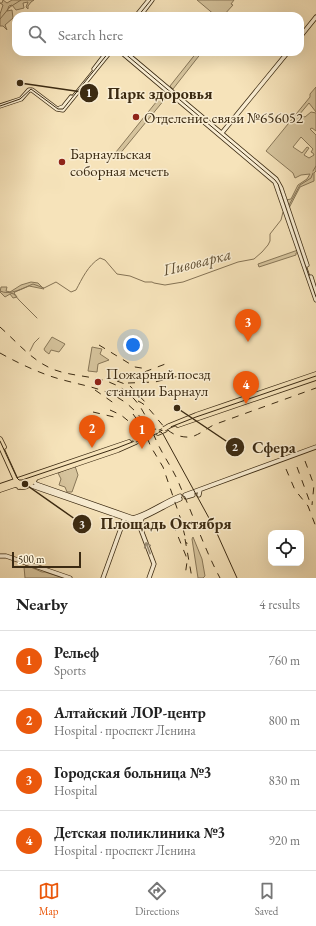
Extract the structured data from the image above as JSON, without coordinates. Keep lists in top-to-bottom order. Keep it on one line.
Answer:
{"water":["Пивоварка"],"places":["Парк здоровья","Отделение связи №656052","Барнаульская соборная мечеть","Пожарный поезд станции Барнаул","Сфера","Площадь Октября"],"scale_bar":"500 m","page":{"search":"Search here","pins":["3","4","2","1"],"scale":"500 m","heading":["Nearby","4 results"],"list":[{"mark":"1","name":"Рельеф","note":"Sports","value":"760 m"},{"mark":"2","name":"Алтайский ЛОР-центр","note":"Hospital · проспект Ленина","value":"800 m"},{"mark":"3","name":"Городская больница №3","note":"Hospital","value":"830 m"},{"mark":"4","name":"Детская поликлиника №3","note":"Hospital · проспект Ленина","value":"920 m"}],"nav":["Map","Directions","Saved"]}}
